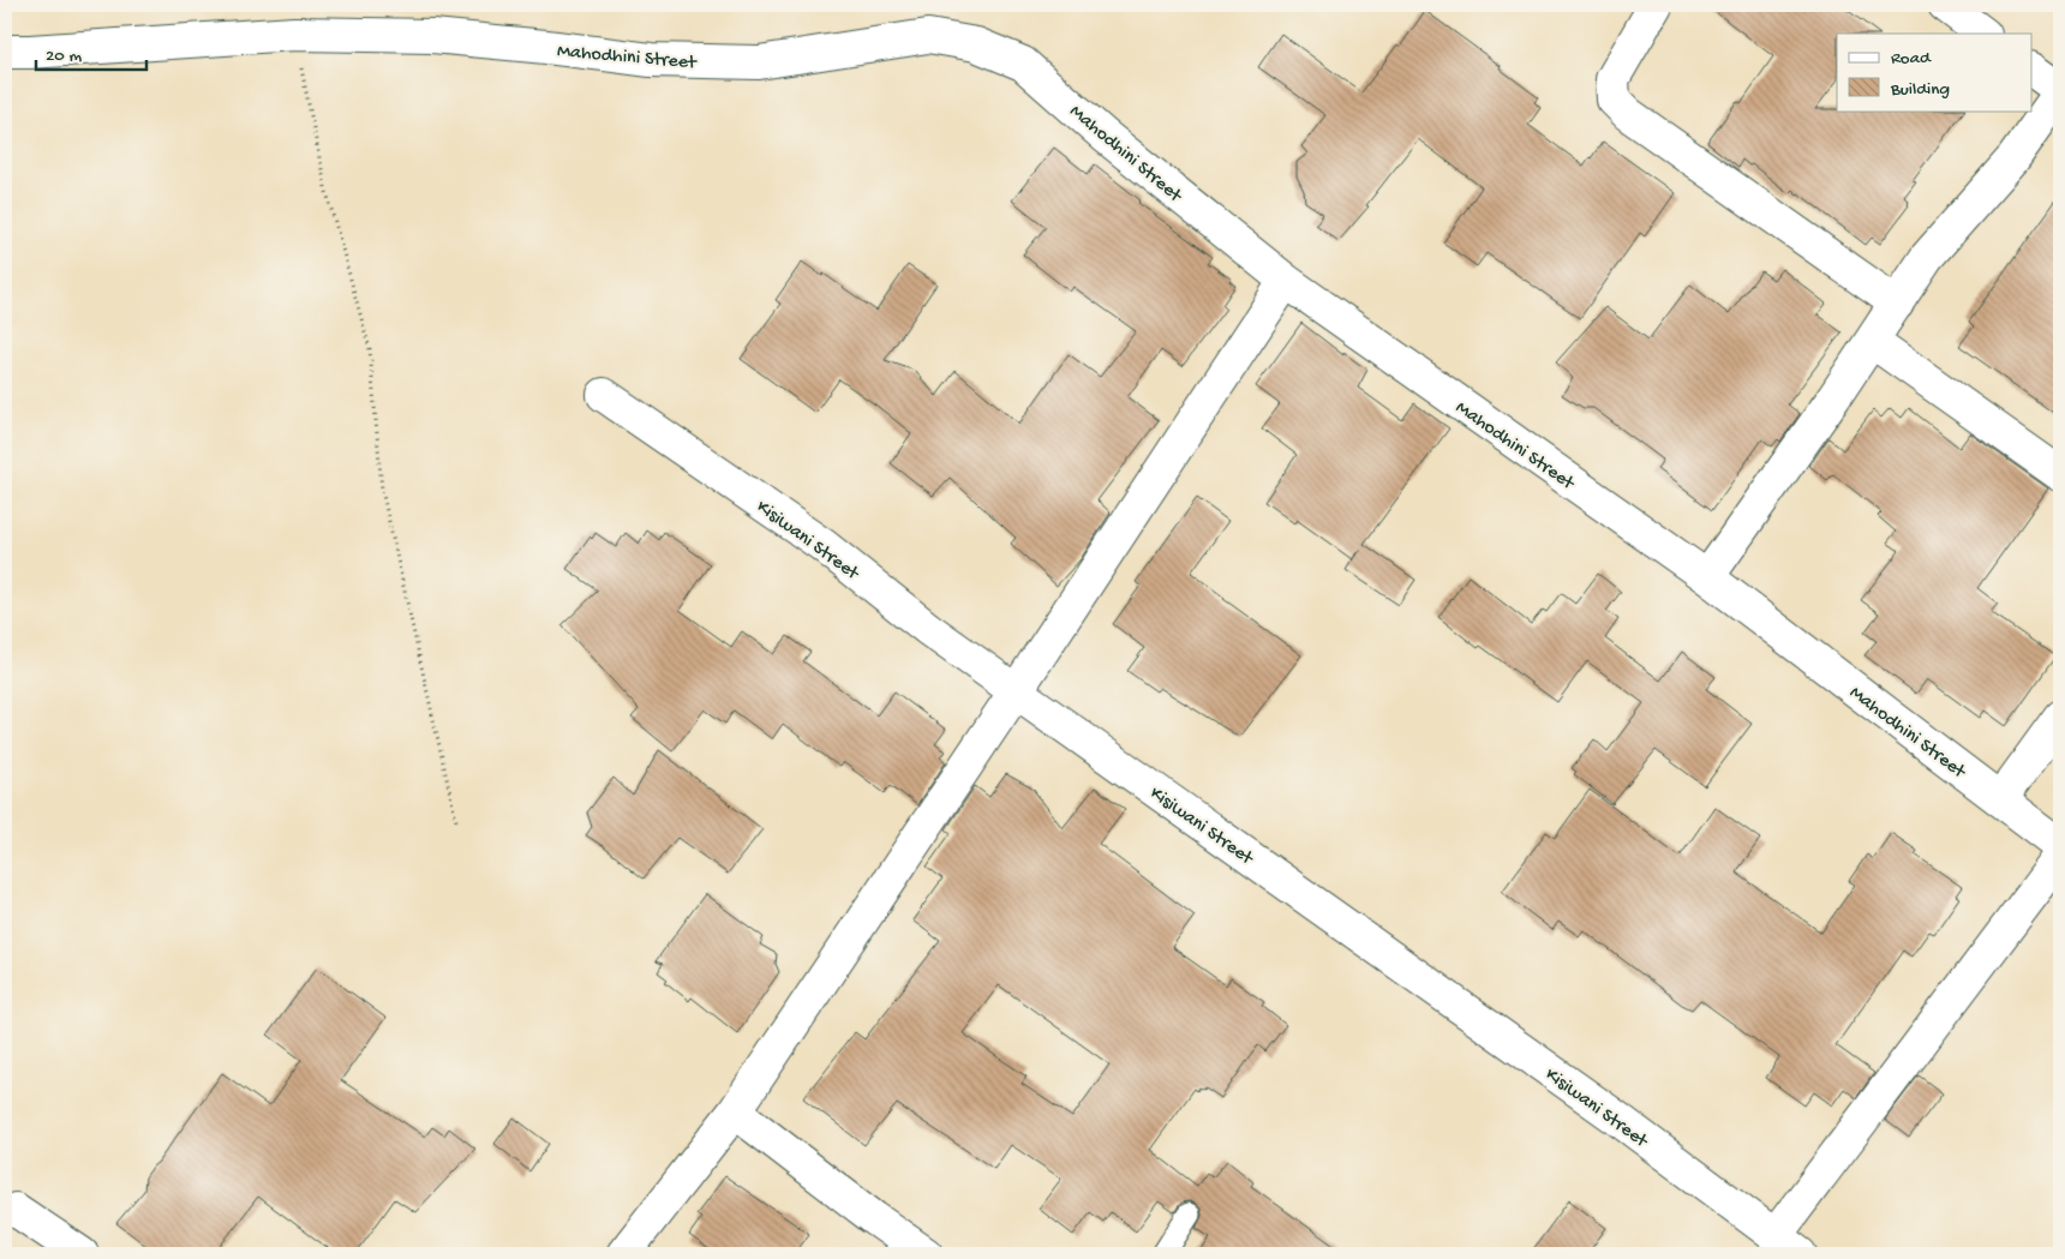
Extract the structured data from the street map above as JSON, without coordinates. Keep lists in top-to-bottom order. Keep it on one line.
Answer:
{"streets":{"street":["Mahodhini Street","Kisiwani Street"]},"legend":["Road","Building"],"scale_bar":"20 m"}
